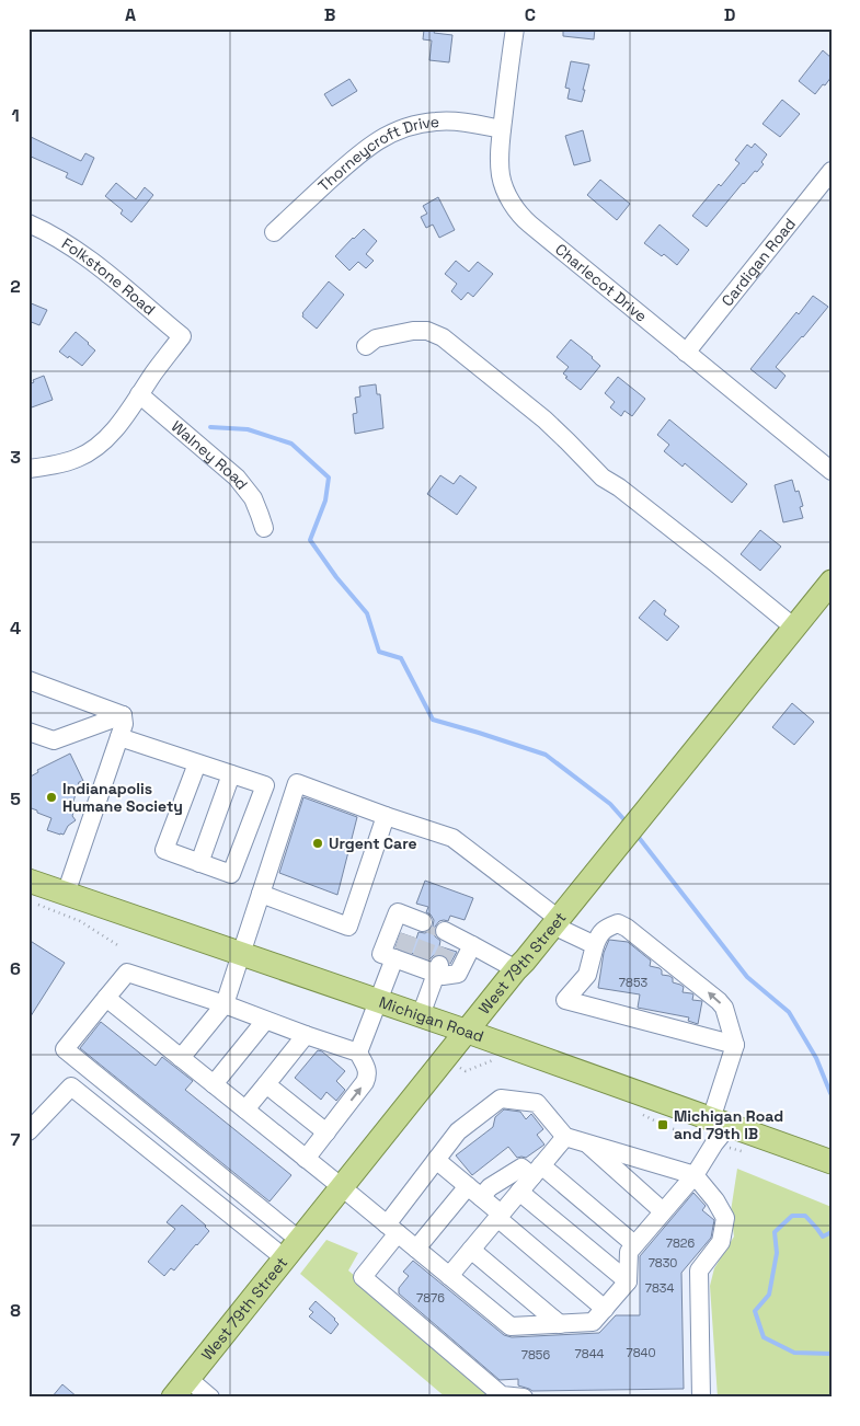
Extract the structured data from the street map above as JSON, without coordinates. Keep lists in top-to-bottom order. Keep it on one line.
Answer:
{"streets":{"main road":["West 79th Street","Michigan Road"],"street":["Thorneycroft Drive","Cardigan Road","Folkstone Road","Charlecot Drive","Walney Road"]},"crossings":[["Thorneycroft Drive","Charlecot Drive"],["Cardigan Road","Charlecot Drive"],["Folkstone Road","Walney Road"],["West 79th Street","Michigan Road"]],"places":{"other":["Indianapolis Humane Society","Urgent Care"],"transit":["Michigan Road and 79th IB"]},"house_numbers":["7853","7826","7830","7834","7876","7840","7844","7856"],"grid":{"columns":["A","B","C","D"],"rows":["1","2","3","4","5","6","7","8"]}}
